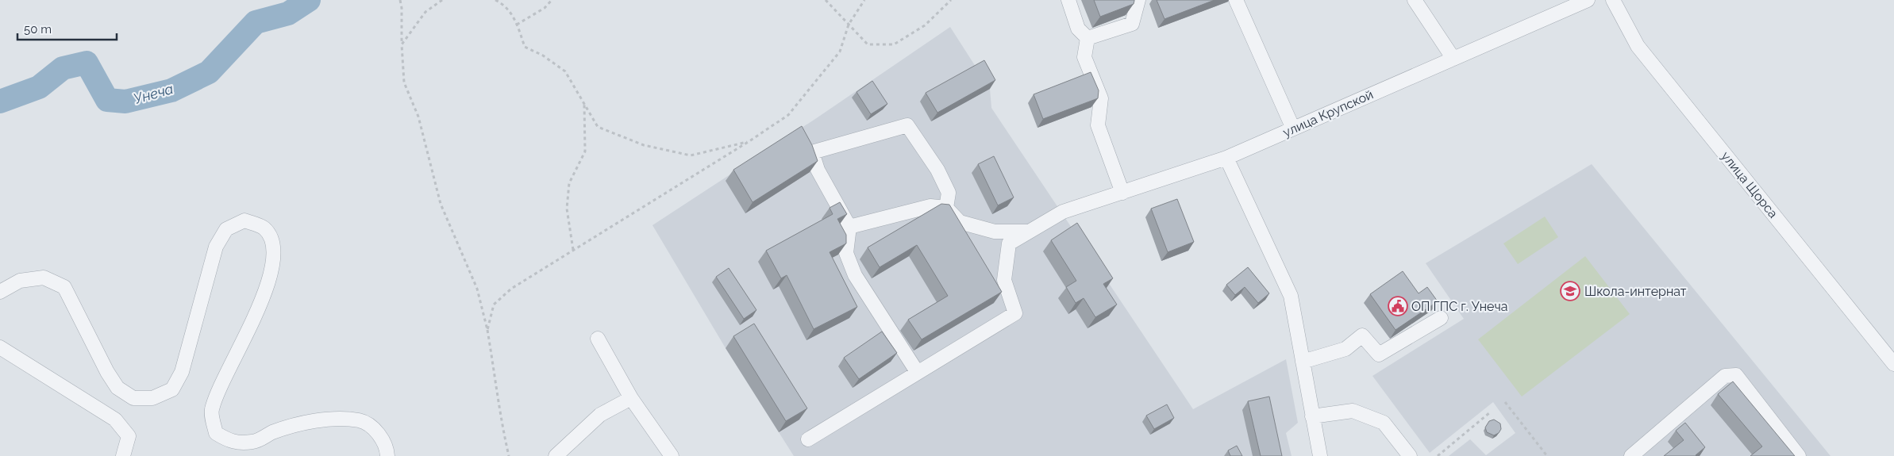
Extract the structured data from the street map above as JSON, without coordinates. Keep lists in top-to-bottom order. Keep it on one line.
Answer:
{"streets":{"street":["улица Крупской","улица Щорса"]},"water":["Унеча"],"places":{"school or university":["Школа-интернат"],"public building":["ОП ГПС г. Унеча"]},"scale_bar":"50 m"}
